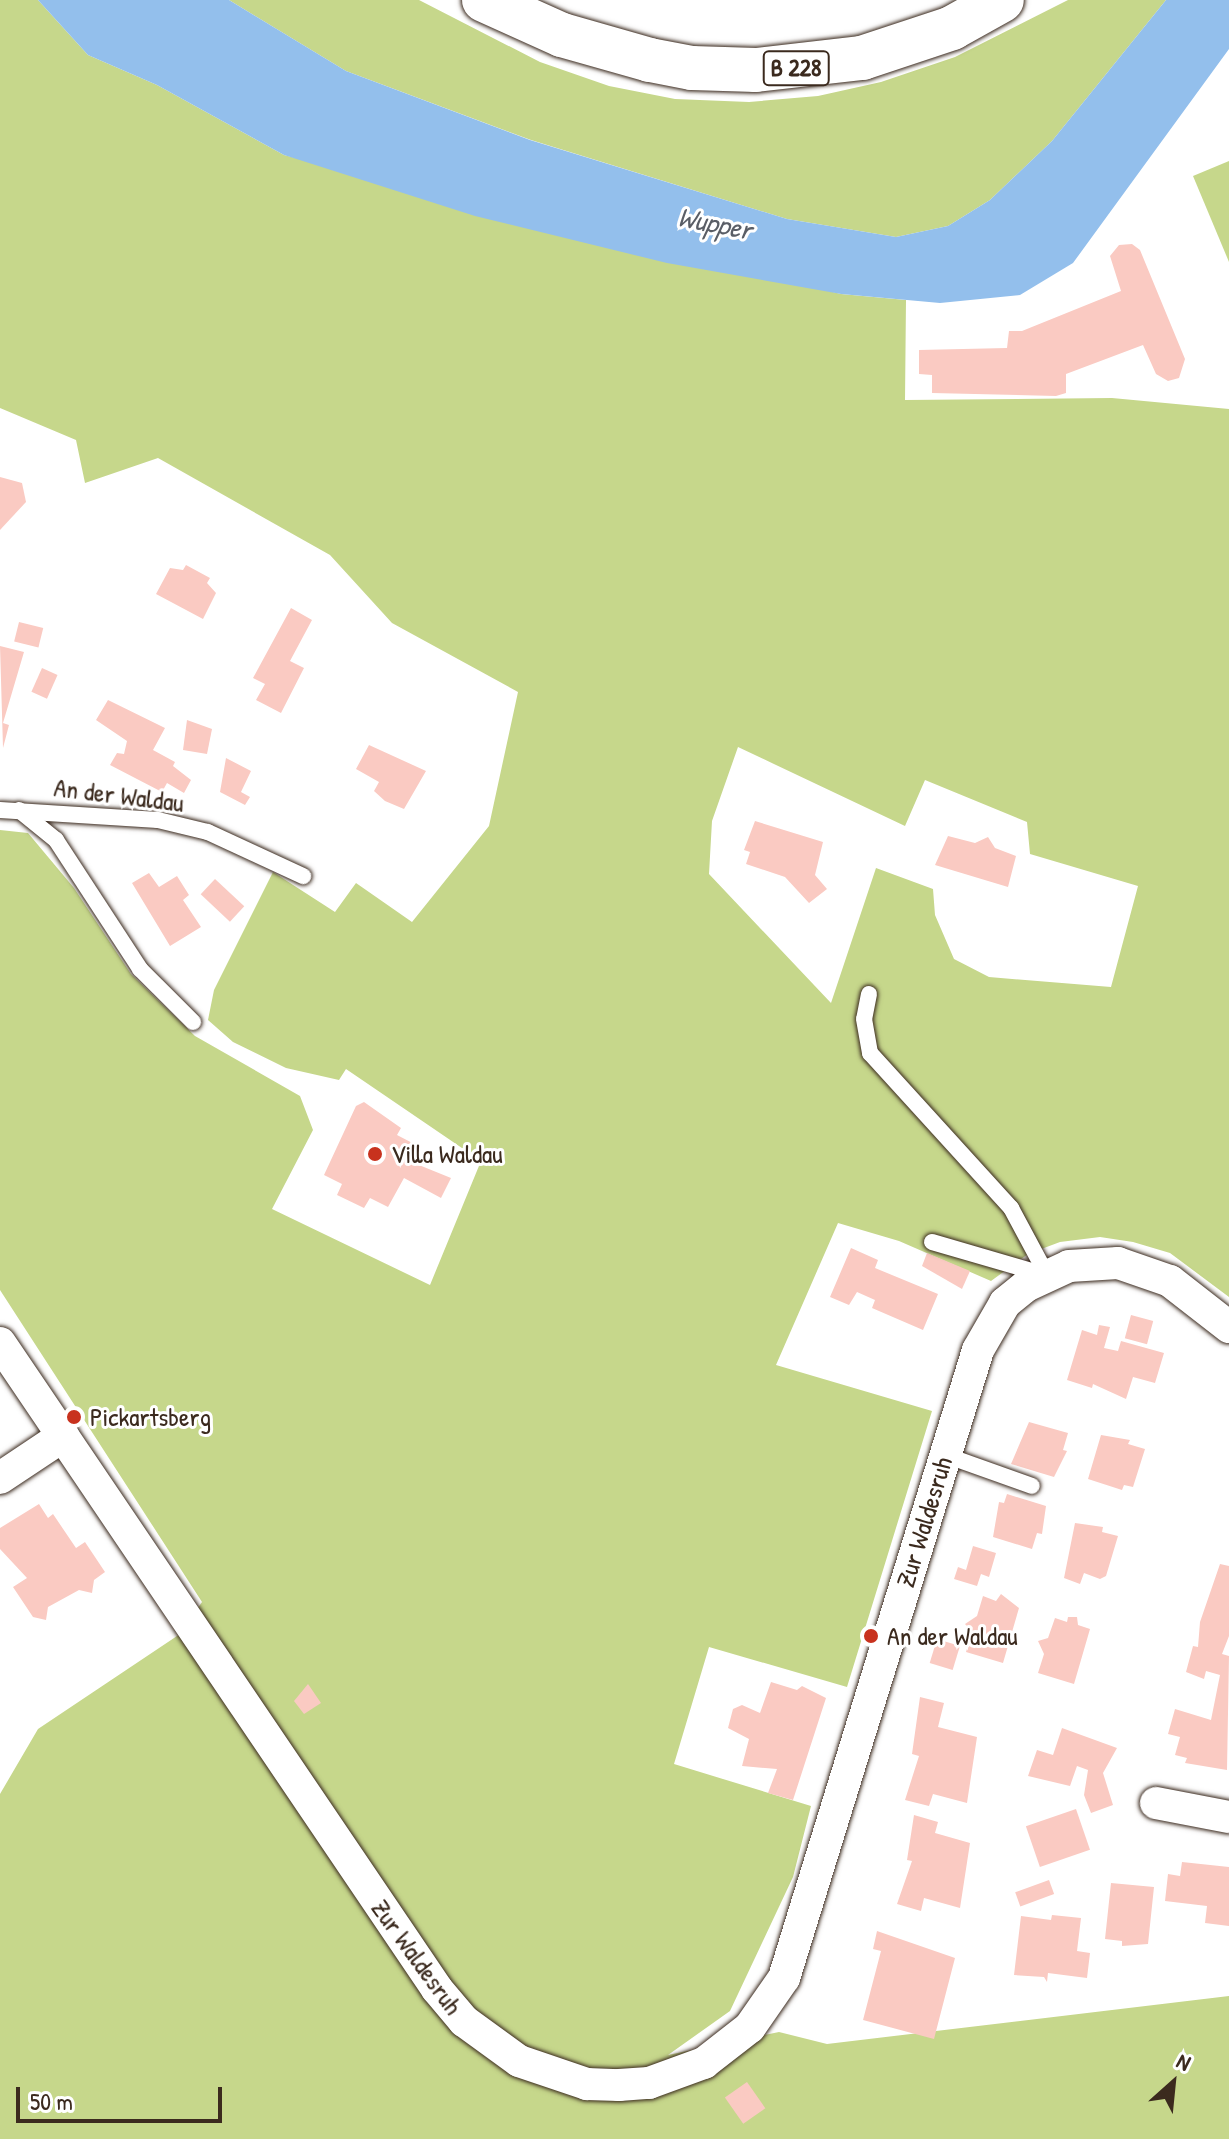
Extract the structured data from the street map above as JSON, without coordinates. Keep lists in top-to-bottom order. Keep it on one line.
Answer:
{"streets":{"main road":["B 228"],"street":["Zur Waldesruh"],"lane":["An der Waldau"]},"water":["Wupper"],"places":["Villa Waldau","Pickartsberg","An der Waldau"],"scale_bar":"50 m","north":"top right"}
